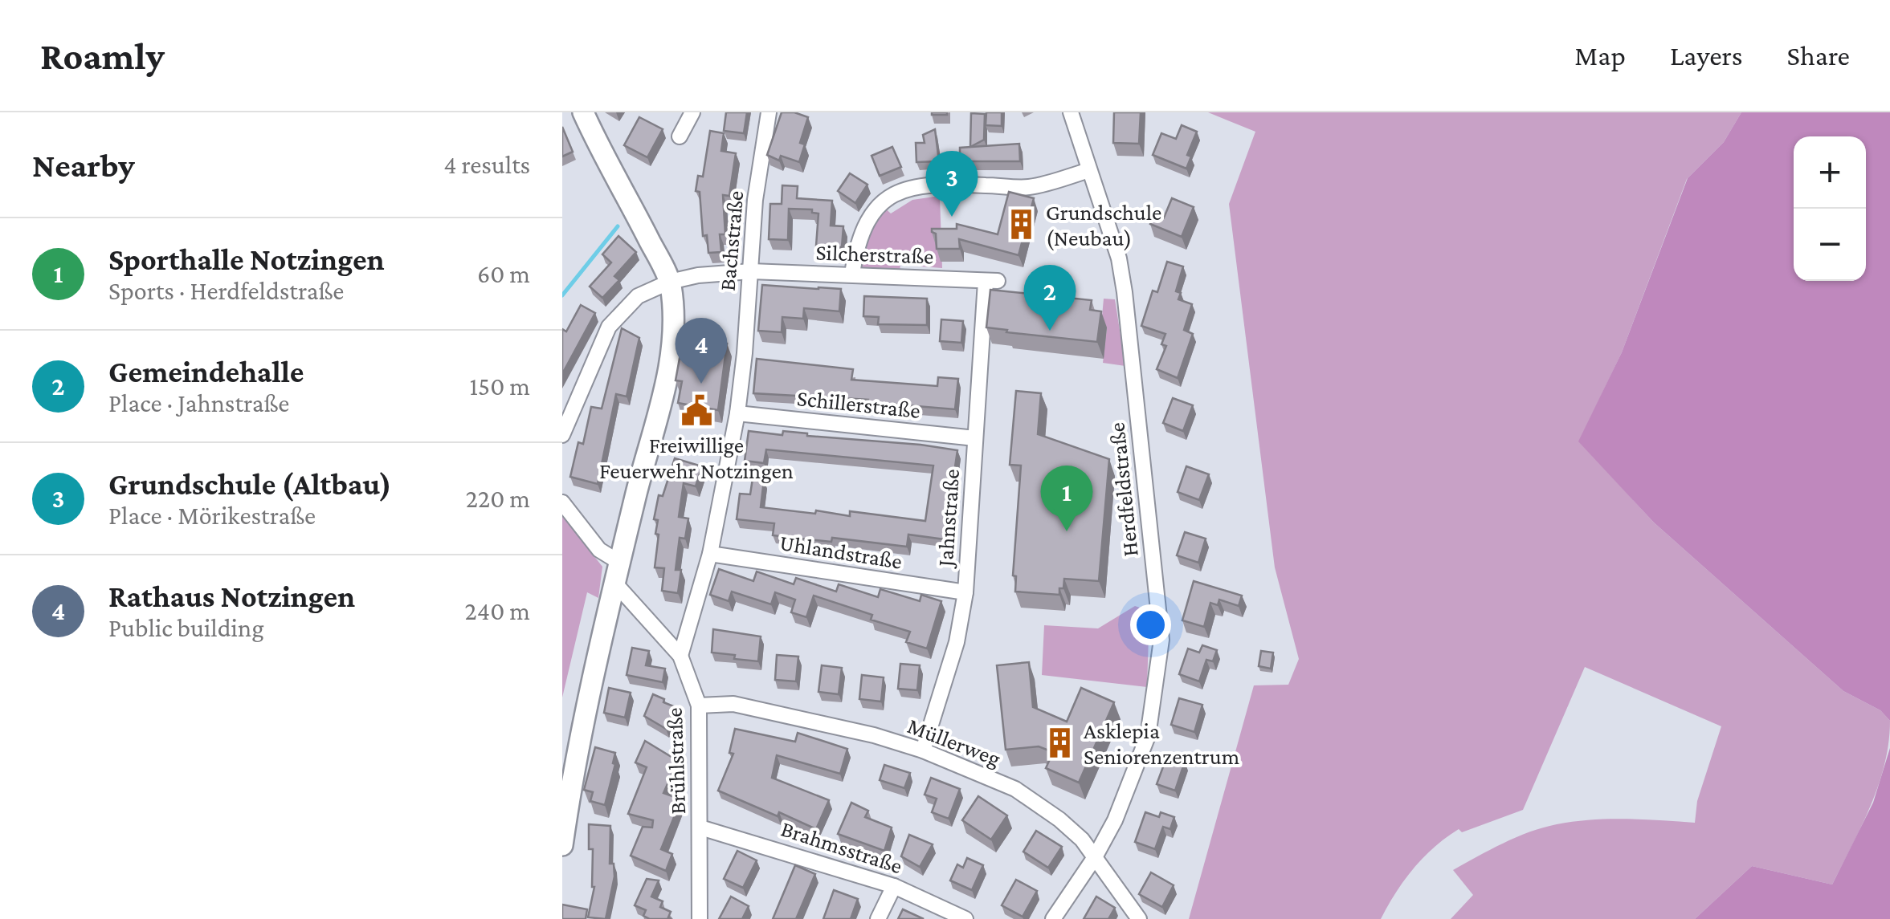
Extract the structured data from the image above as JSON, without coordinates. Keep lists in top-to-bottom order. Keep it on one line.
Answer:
{"streets":{"street":["Bachstraße","Silcherstraße","Schillerstraße","Herdfeldstraße","Jahnstraße","Uhlandstraße","Müllerweg","Brühlstraße","Brahmsstraße"]},"crossings":[["Bachstraße","Silcherstraße"],["Bachstraße","Schillerstraße"],["Bachstraße","Uhlandstraße"],["Bachstraße","Brühlstraße"],["Silcherstraße","Jahnstraße"],["Schillerstraße","Jahnstraße"],["Herdfeldstraße","Müllerweg"],["Jahnstraße","Uhlandstraße"],["Jahnstraße","Müllerweg"],["Müllerweg","Brühlstraße"],["Brühlstraße","Brahmsstraße"]],"places":{"building":["Grundschule (Neubau)","Asklepia Seniorenzentrum"],"public building":["Freiwillige Feuerwehr Notzingen"]},"page":{"header":"Roamly","nav":["Map","Layers","Share"],"heading":["Nearby","4 results"],"map_buttons":["+","−"],"pins":["3","2","4","1"],"list":[{"mark":"1","name":"Sporthalle Notzingen","note":"Sports · Herdfeldstraße","value":"60 m"},{"mark":"2","name":"Gemeindehalle","note":"Place · Jahnstraße","value":"150 m"},{"mark":"3","name":"Grundschule (Altbau)","note":"Place · Mörikestraße","value":"220 m"},{"mark":"4","name":"Rathaus Notzingen","note":"Public building","value":"240 m"}]}}
